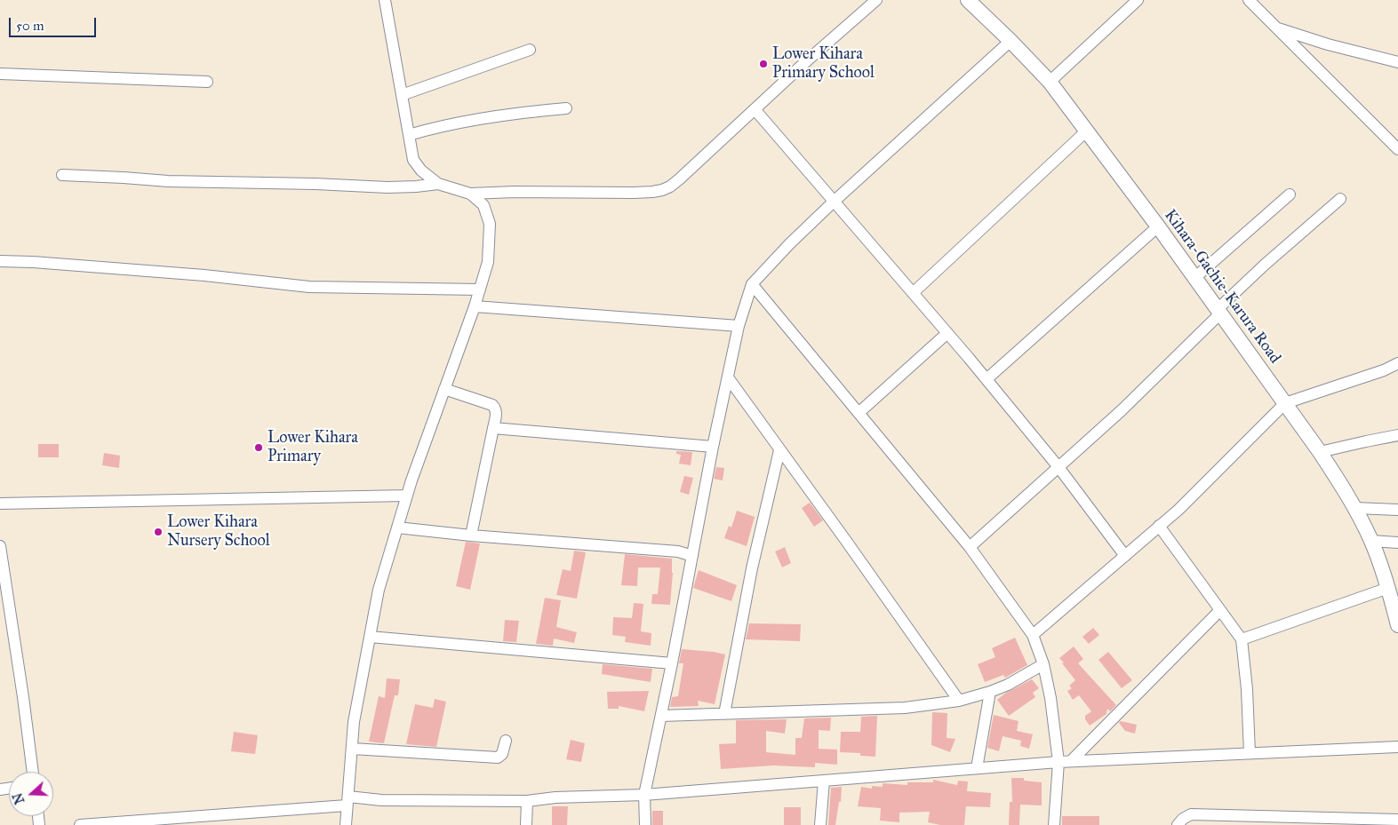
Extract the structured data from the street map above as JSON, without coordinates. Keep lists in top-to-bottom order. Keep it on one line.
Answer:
{"streets":{"street":["Kihara-Gachie-Karura Road"]},"places":["Lower Kihara Primary School","Lower Kihara Primary","Lower Kihara Nursery School"],"scale_bar":"50 m","north":"left"}
